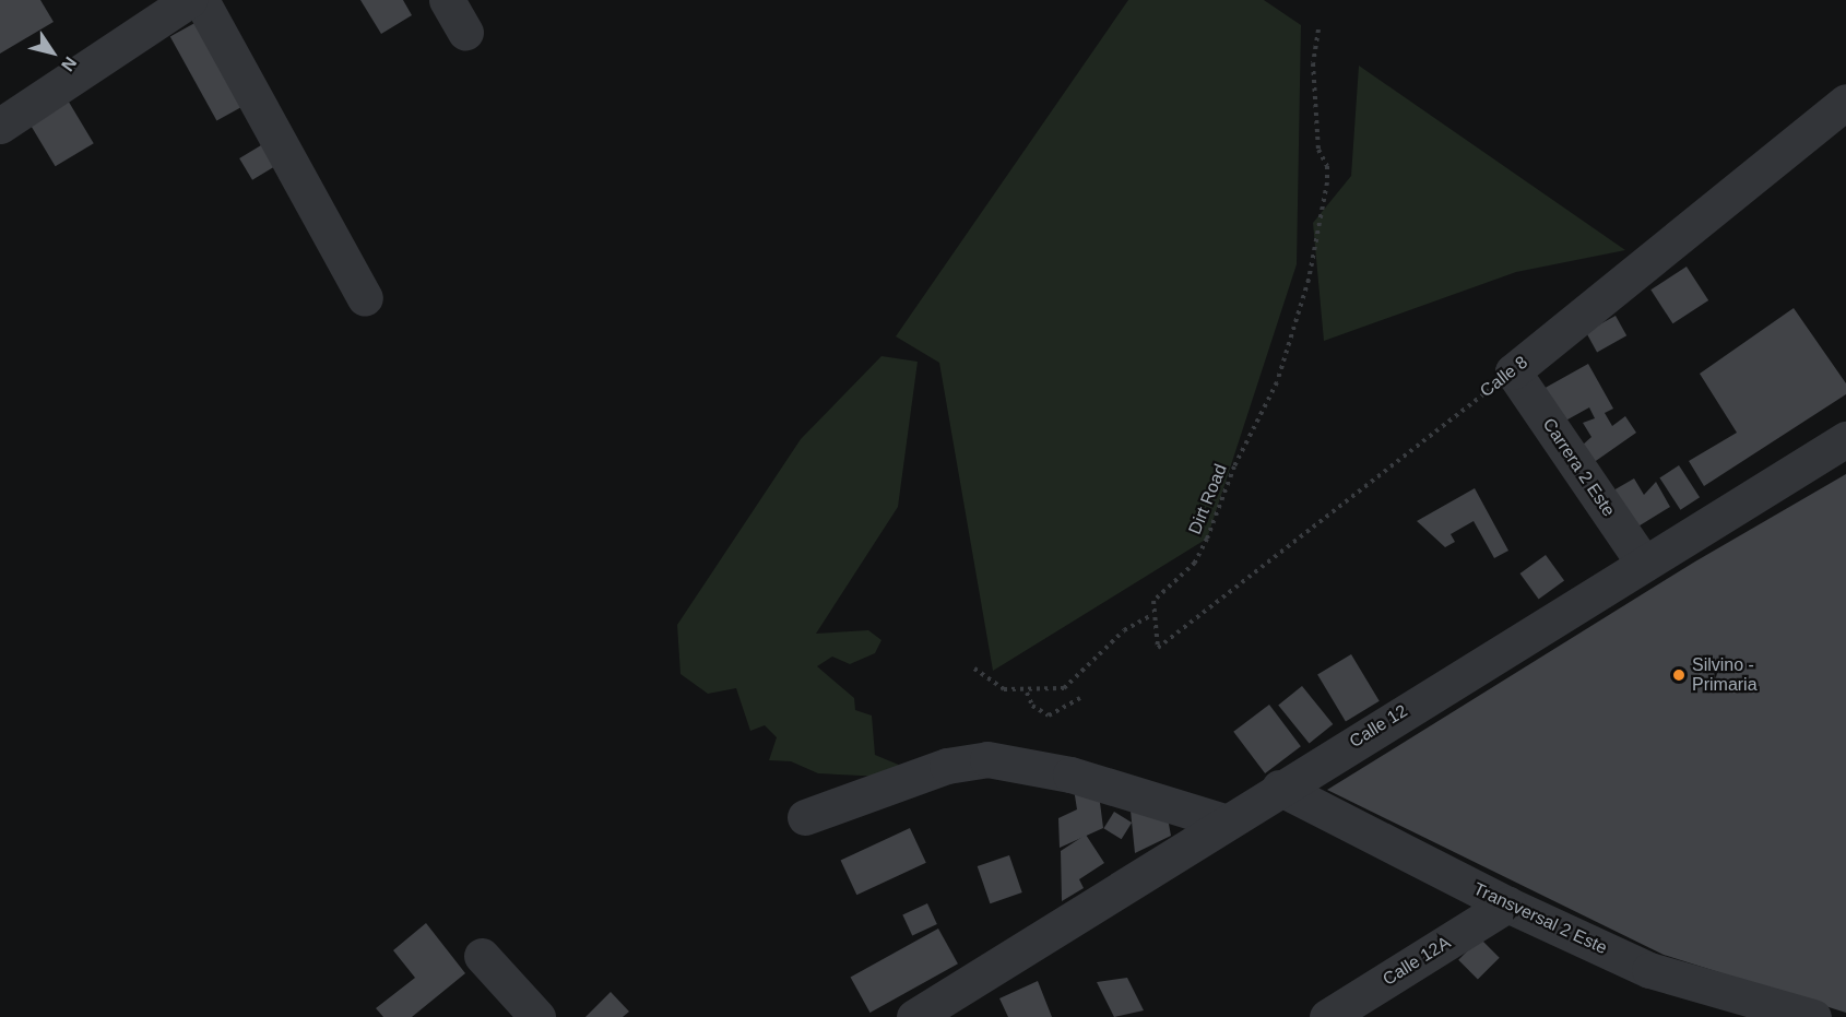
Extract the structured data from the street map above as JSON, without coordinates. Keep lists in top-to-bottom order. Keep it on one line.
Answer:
{"streets":{"street":["Calle 8","Carrera 2 Este","Calle 12","Transversal 2 Este","Calle 12A"],"path":["Dirt Road"]},"crossings":[["Calle 8","Carrera 2 Este"],["Calle 8","Dirt Road"],["Carrera 2 Este","Calle 12"],["Calle 12","Transversal 2 Este"],["Transversal 2 Este","Calle 12A"]],"places":["Silvino - Primaria"],"north":"bottom right"}
